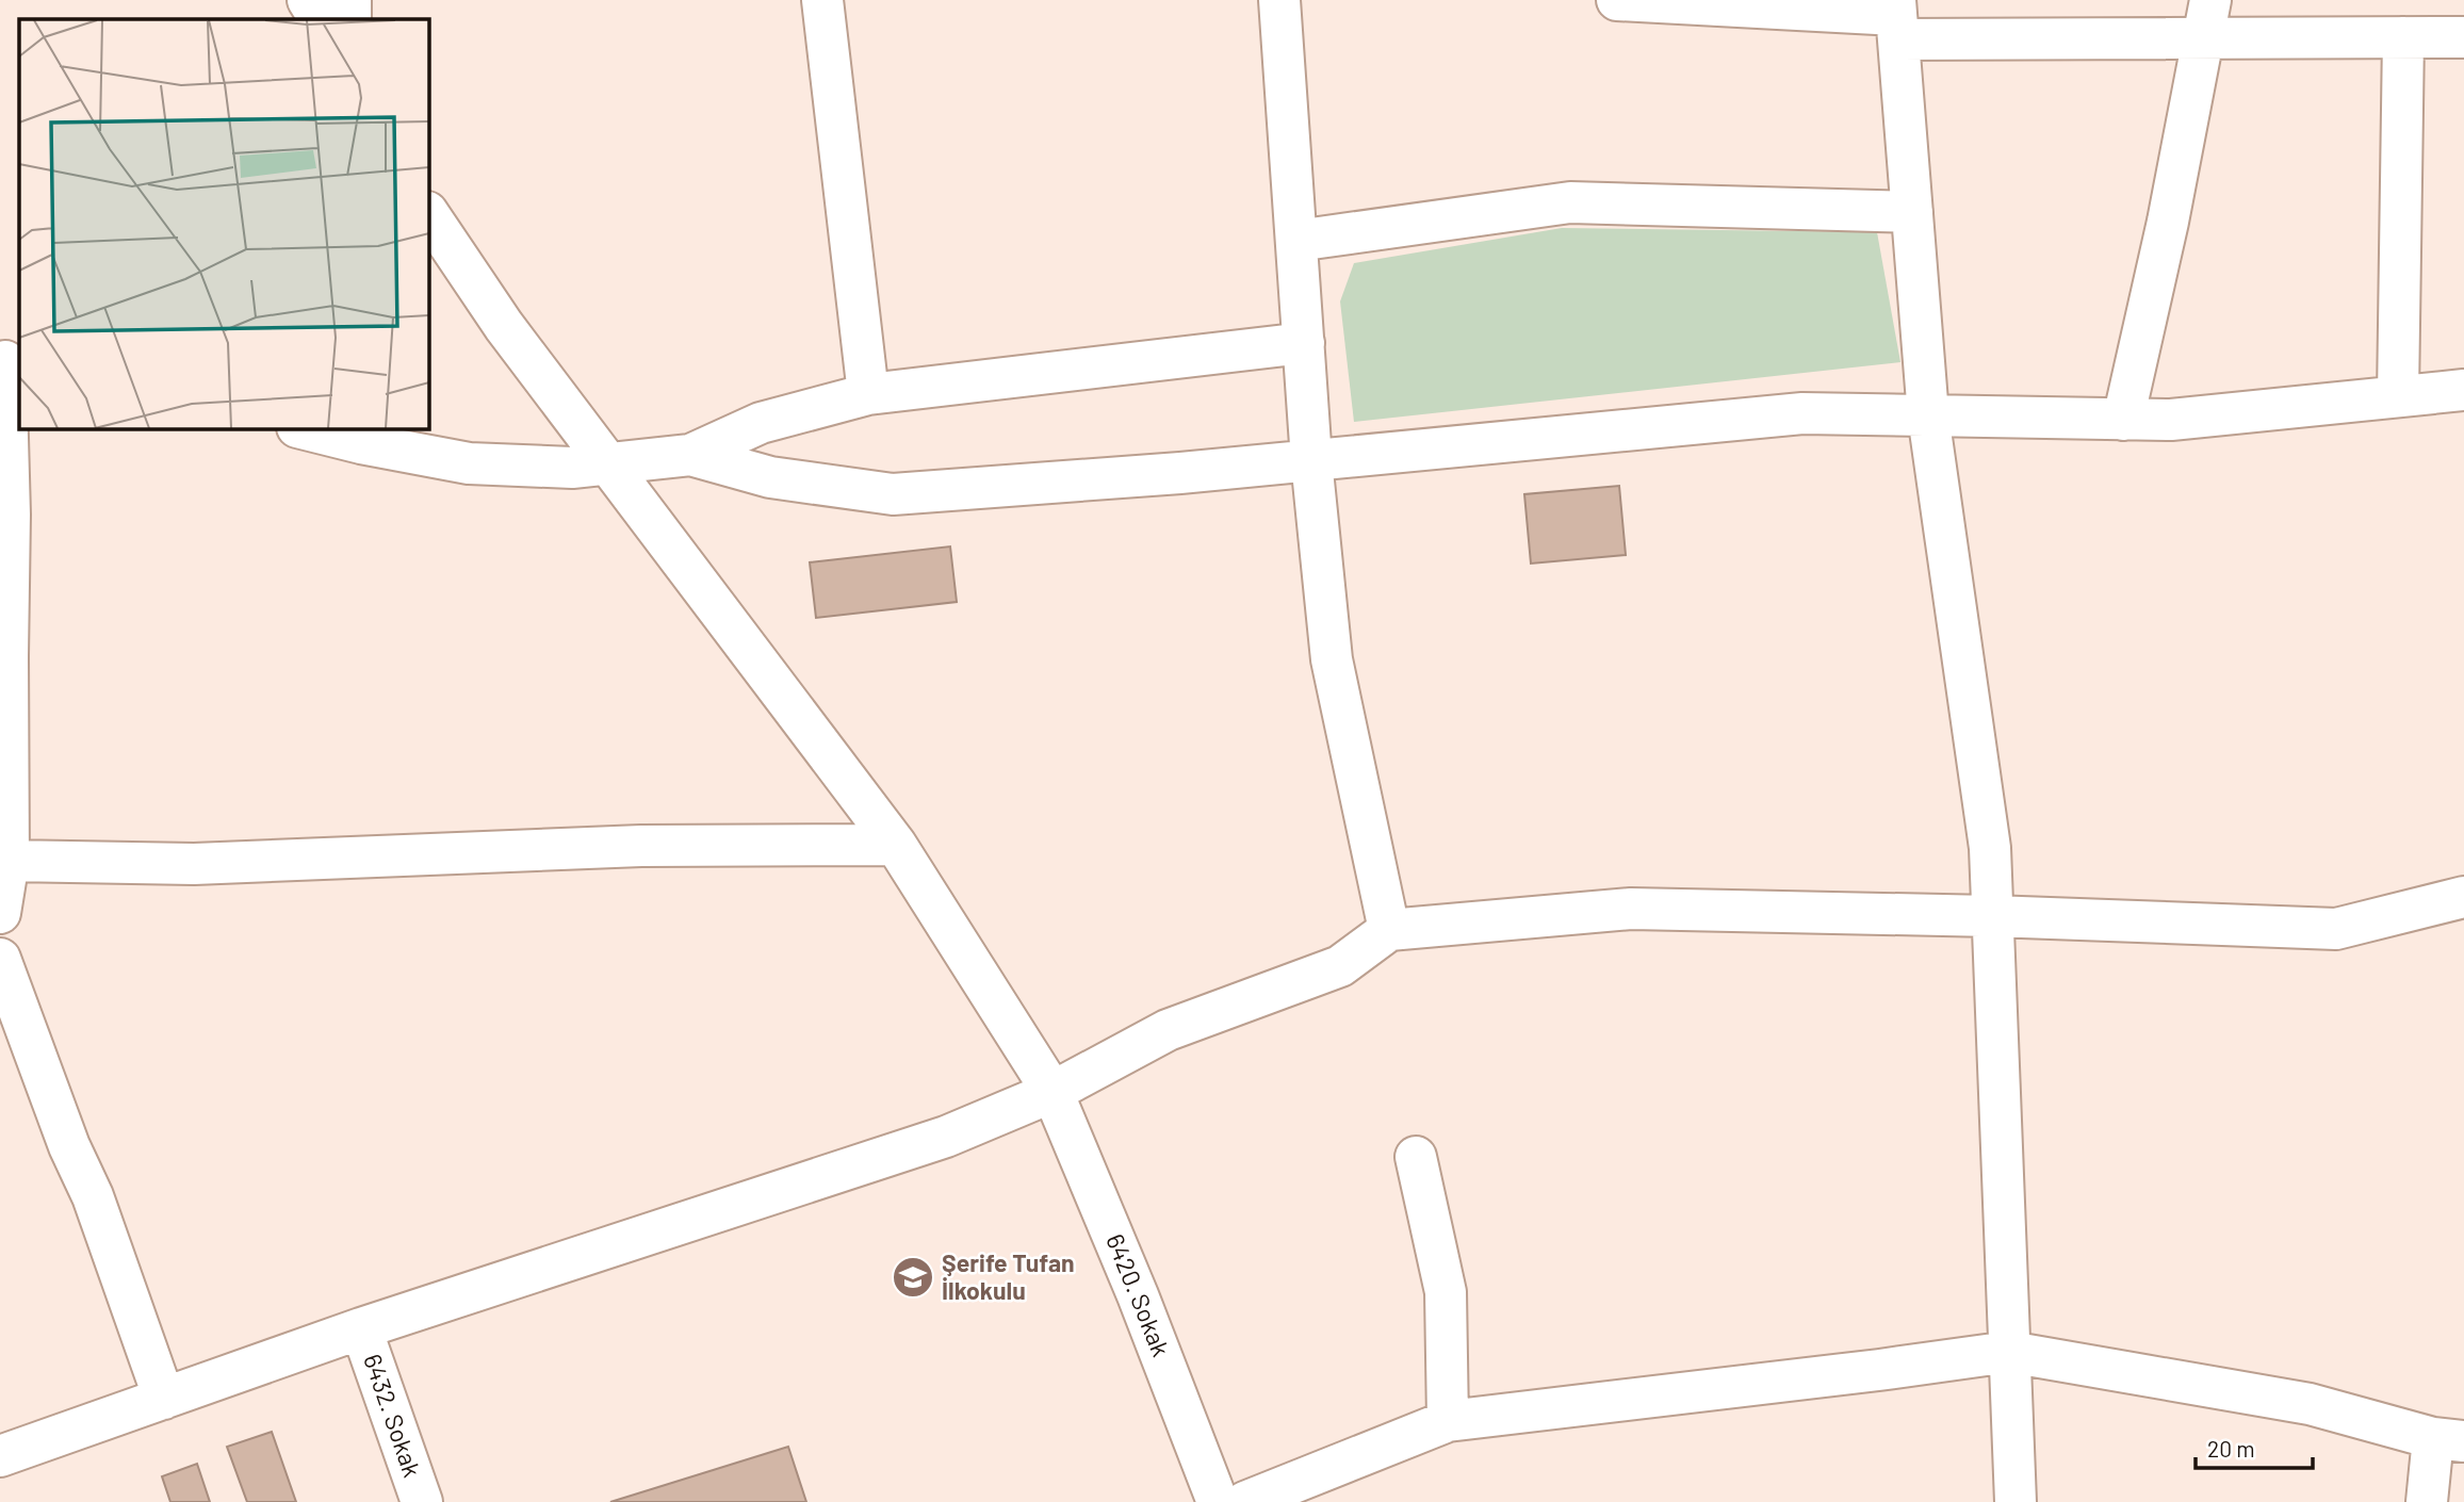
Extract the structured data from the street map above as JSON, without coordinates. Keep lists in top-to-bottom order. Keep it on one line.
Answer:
{"streets":{"street":["6420. Sokak","6432. Sokak"]},"places":{"school or university":["Şerife Tufan İlkokulu"]},"scale_bar":"20 m"}
